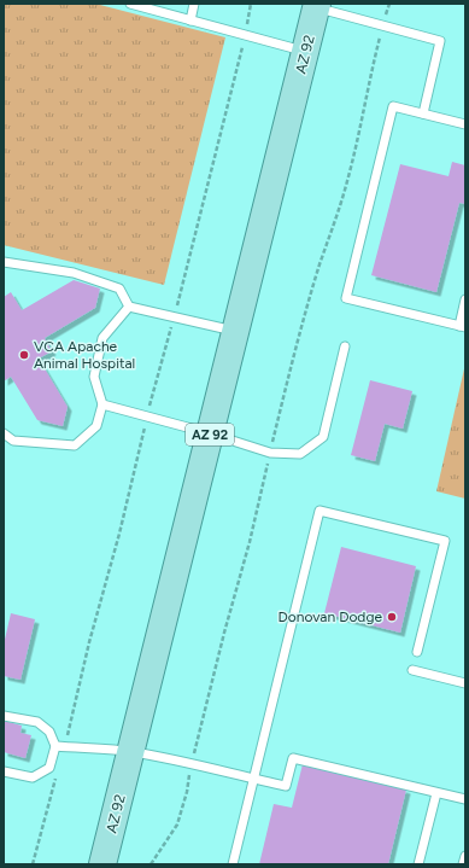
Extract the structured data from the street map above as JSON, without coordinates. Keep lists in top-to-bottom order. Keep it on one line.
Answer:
{"streets":{"main road":["AZ 92"]},"places":["VCA Apache Animal Hospital","Donovan Dodge"]}
